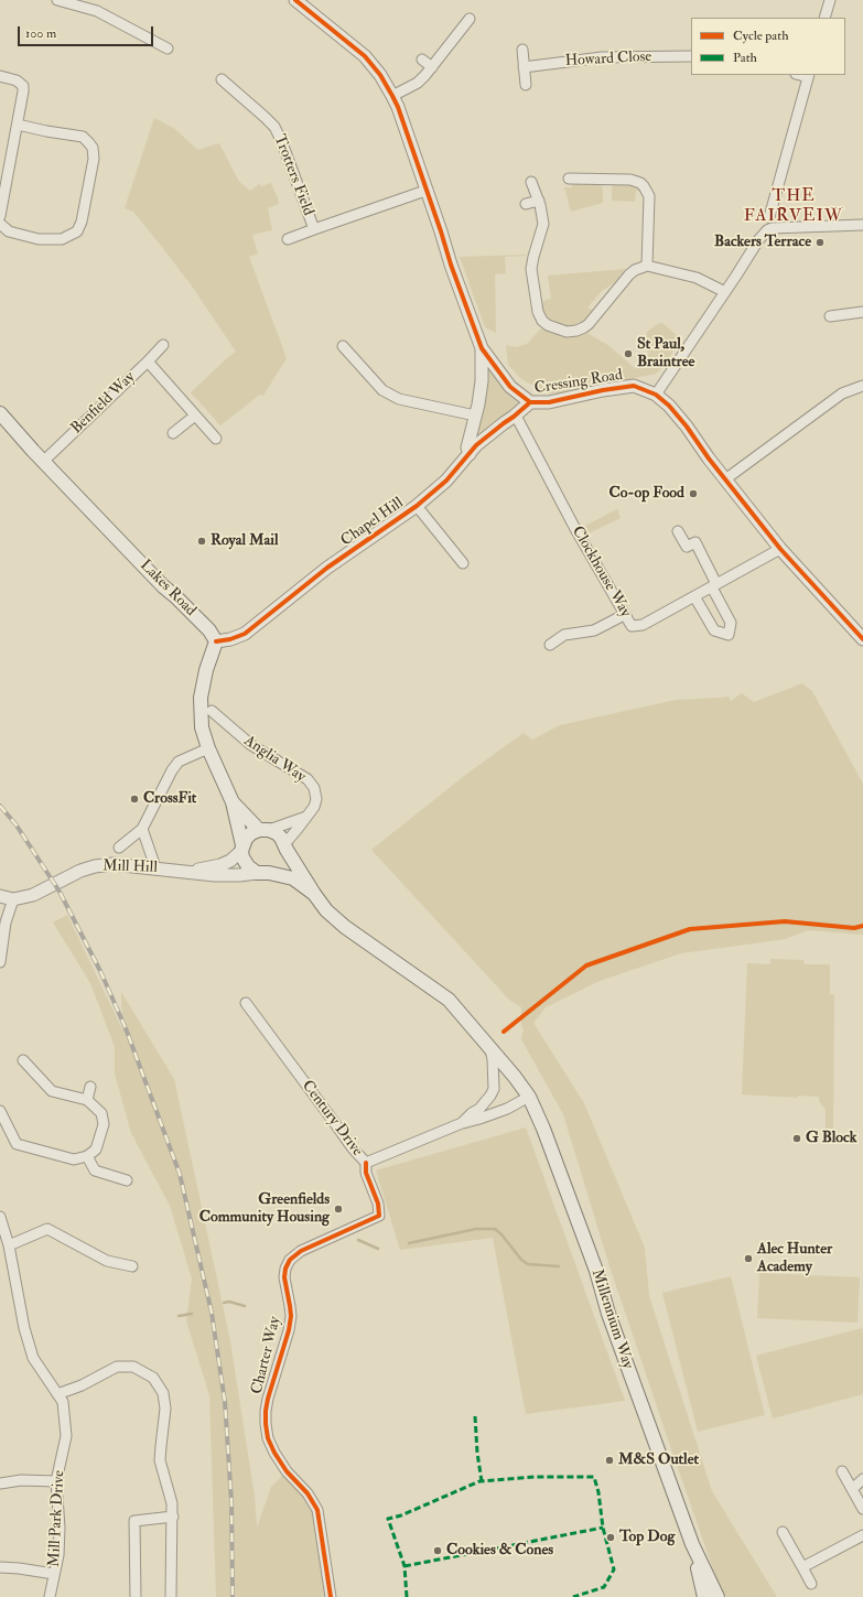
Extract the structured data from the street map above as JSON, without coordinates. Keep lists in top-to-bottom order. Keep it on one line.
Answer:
{"streets":{"main road":["Lakes Road","Millennium Way"],"street":["Howard Close","Trotters Field","Cressing Road","Benfield Way","Chapel Hill","Clockhouse Way","Anglia Way","Mill Hill","Century Drive","Charter Way","Mill Park Drive"]},"crossings":[["Trotters Field","Cressing Road"],["Cressing Road","Chapel Hill"],["Cressing Road","Clockhouse Way"],["Benfield Way","Lakes Road"],["Chapel Hill","Clockhouse Way"],["Chapel Hill","Lakes Road"],["Anglia Way","Mill Hill"],["Century Drive","Millennium Way"],["Century Drive","Charter Way"]],"districts":["THE FAIRVEIW"],"places":["Backers Terrace","St Paul, Braintree","Co-op Food","Royal Mail","CrossFit","G Block","Greenfields Community Housing","Alec Hunter Academy","M&S Outlet","Top Dog","Cookies & Cones"],"legend":["Cycle path","Path"],"scale_bar":"100 m"}
